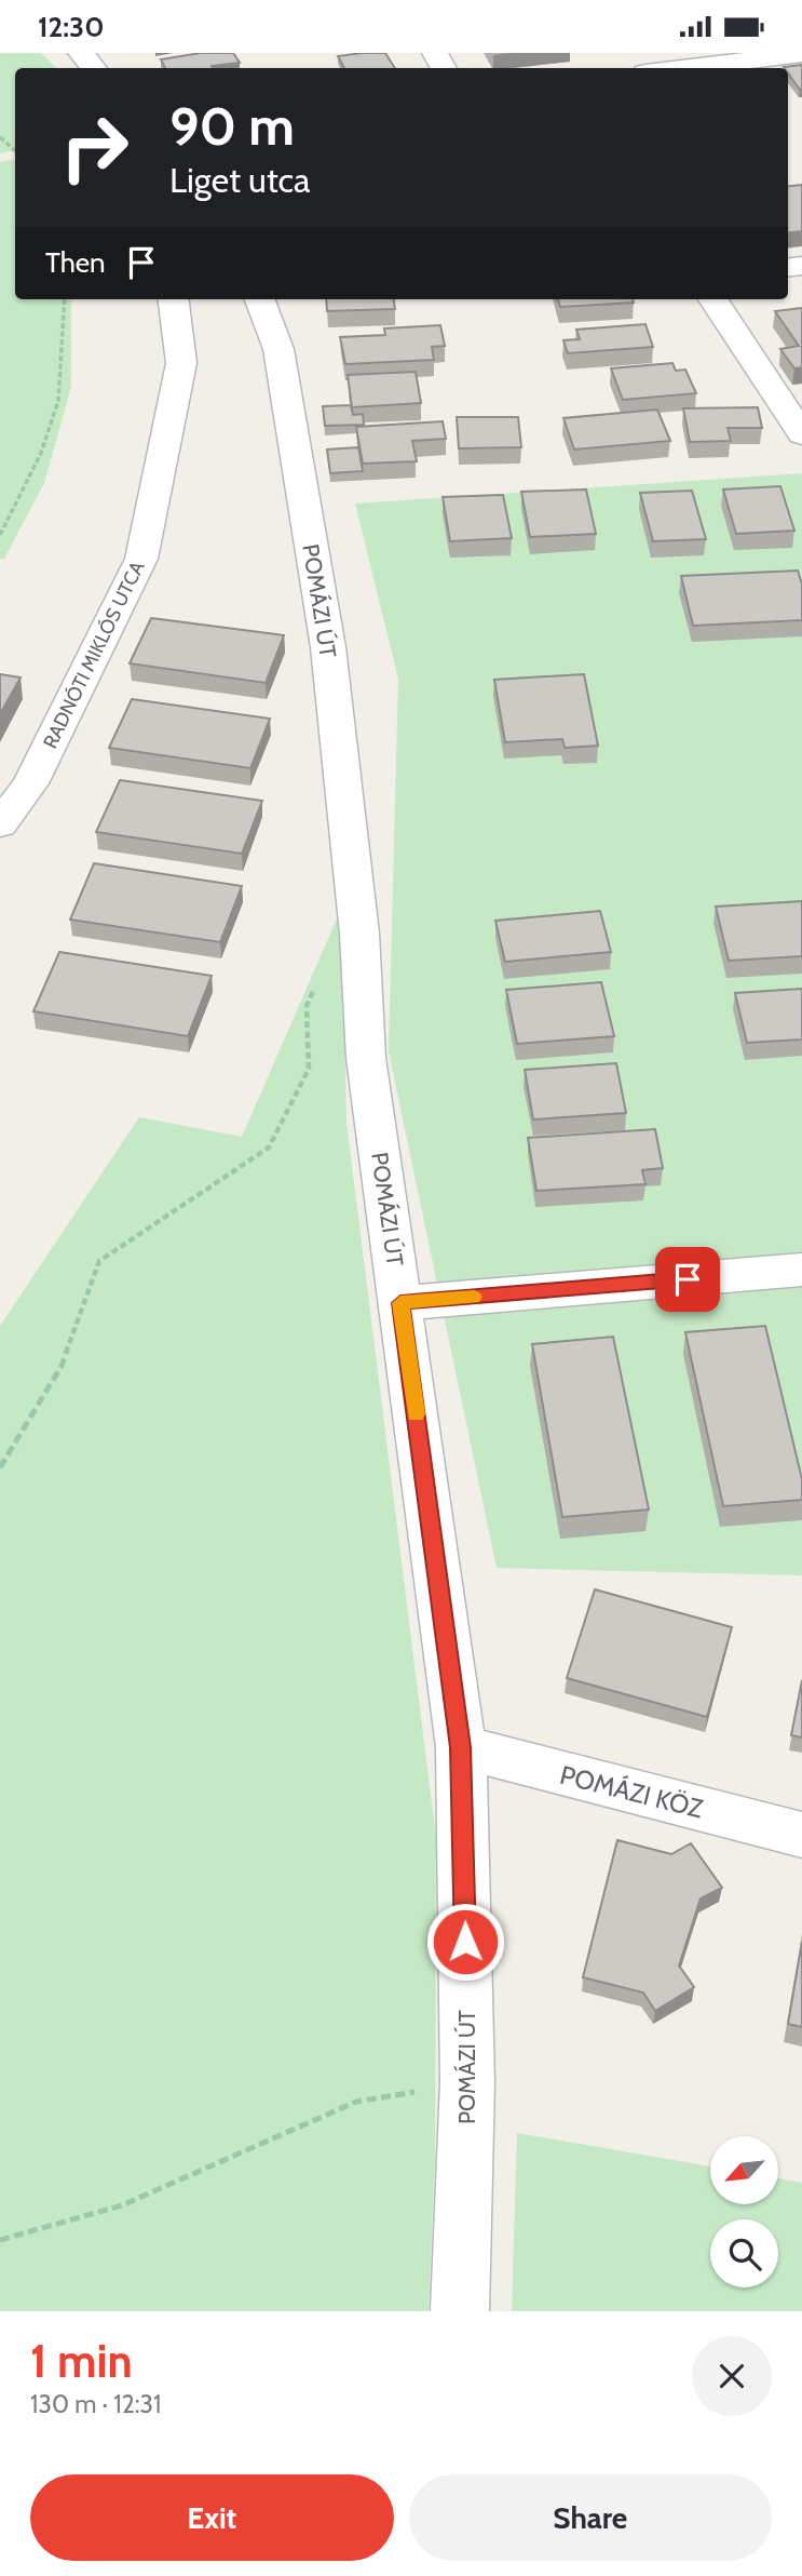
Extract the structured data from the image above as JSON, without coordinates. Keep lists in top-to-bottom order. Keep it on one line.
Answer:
{"streets":{"street":["POMÁZI ÚT","RADNÓTI MIKLÓS UTCA","POMÁZI KÖZ"]},"crossings":[["POMÁZI ÚT","POMÁZI KÖZ"]],"north":"bottom left","page":{"status":"12:30","turn":["90 m","Liget utca"],"then":"Then","heading":["1 min","130 m · 12:31"],"buttons":["Exit","Share"]}}
